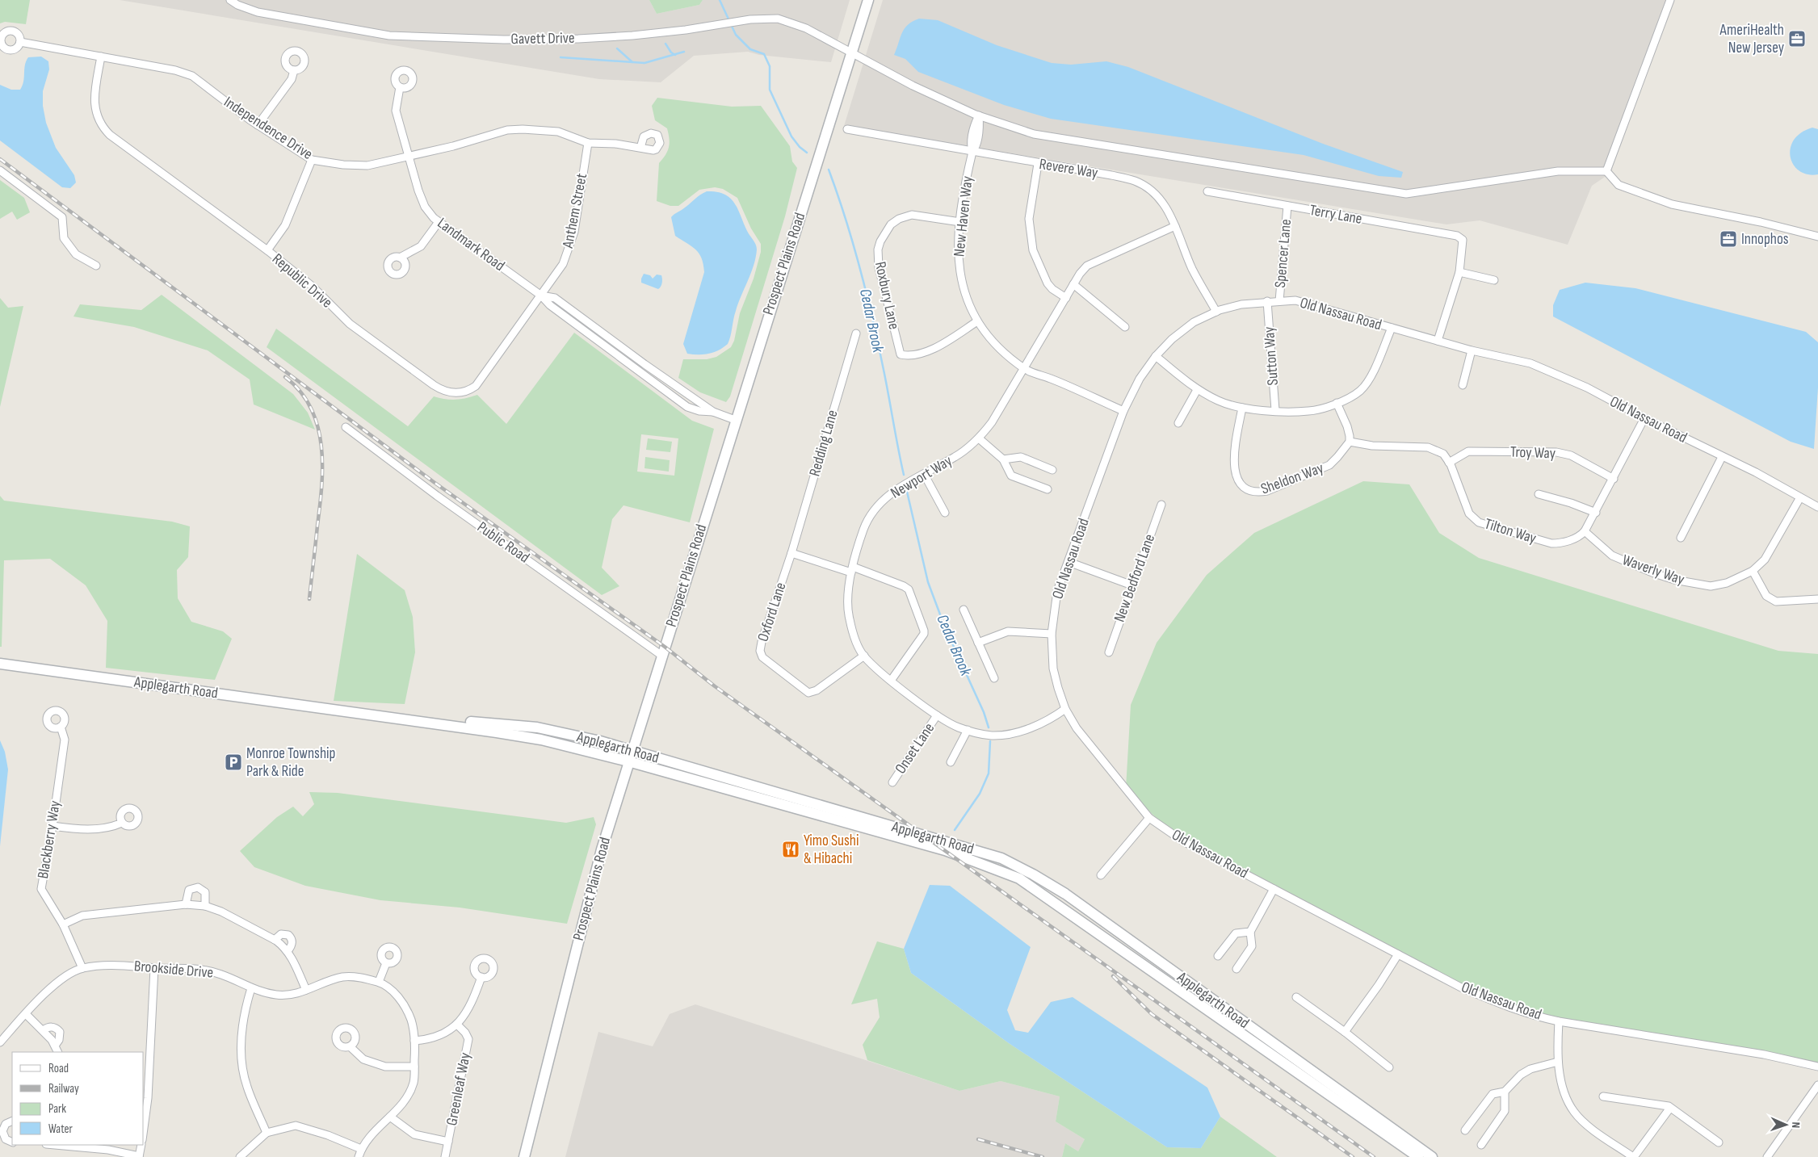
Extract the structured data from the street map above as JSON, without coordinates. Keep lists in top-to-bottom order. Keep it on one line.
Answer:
{"streets":{"main road":["Prospect Plains Road","Applegarth Road"],"street":["Gavett Drive","Independence Drive","Revere Way","Anthem Street","Terry Lane","New Haven Way","Landmark Road","Spencer Lane","Republic Drive","Roxbury Lane","Old Nassau Road","Sutton Way","Redding Lane","Troy Way","Newport Way","Sheldon Way","Tilton Way","Public Road","Waverly Way","New Bedford Lane","Oxford Lane","Onset Lane","Blackberry Way","Brookside Drive","Greenleaf Way"]},"crossings":[["Gavett Drive","New Haven Way"],["Gavett Drive","Prospect Plains Road"],["Independence Drive","Anthem Street"],["Independence Drive","Landmark Road"],["Independence Drive","Republic Drive"],["Revere Way","New Haven Way"],["Revere Way","Old Nassau Road"],["Revere Way","Newport Way"],["Anthem Street","Landmark Road"],["Anthem Street","Republic Drive"],["Terry Lane","Spencer Lane"],["New Haven Way","Roxbury Lane"],["New Haven Way","Old Nassau Road"],["New Haven Way","Newport Way"],["Landmark Road","Prospect Plains Road"],["Landmark Road","Republic Drive"],["Spencer Lane","Old Nassau Road"],["Prospect Plains Road","Public Road"],["Prospect Plains Road","Applegarth Road"],["Old Nassau Road","Sutton Way"],["Old Nassau Road","Newport Way"],["Old Nassau Road","Tilton Way"],["Old Nassau Road","Waverly Way"],["Redding Lane","Oxford Lane"],["Troy Way","Tilton Way"],["Newport Way","Oxford Lane"],["Newport Way","Onset Lane"],["Sheldon Way","Tilton Way"],["Tilton Way","Waverly Way"],["Blackberry Way","Brookside Drive"]],"water":["Cedar Brook"],"places":{"office":["AmeriHealth New Jersey","Innophos"],"parking":["Monroe Township Park & Ride"],"restaurant":["Yimo Sushi & Hibachi"]},"legend":["Road","Railway","Park","Water"],"north":"right"}
